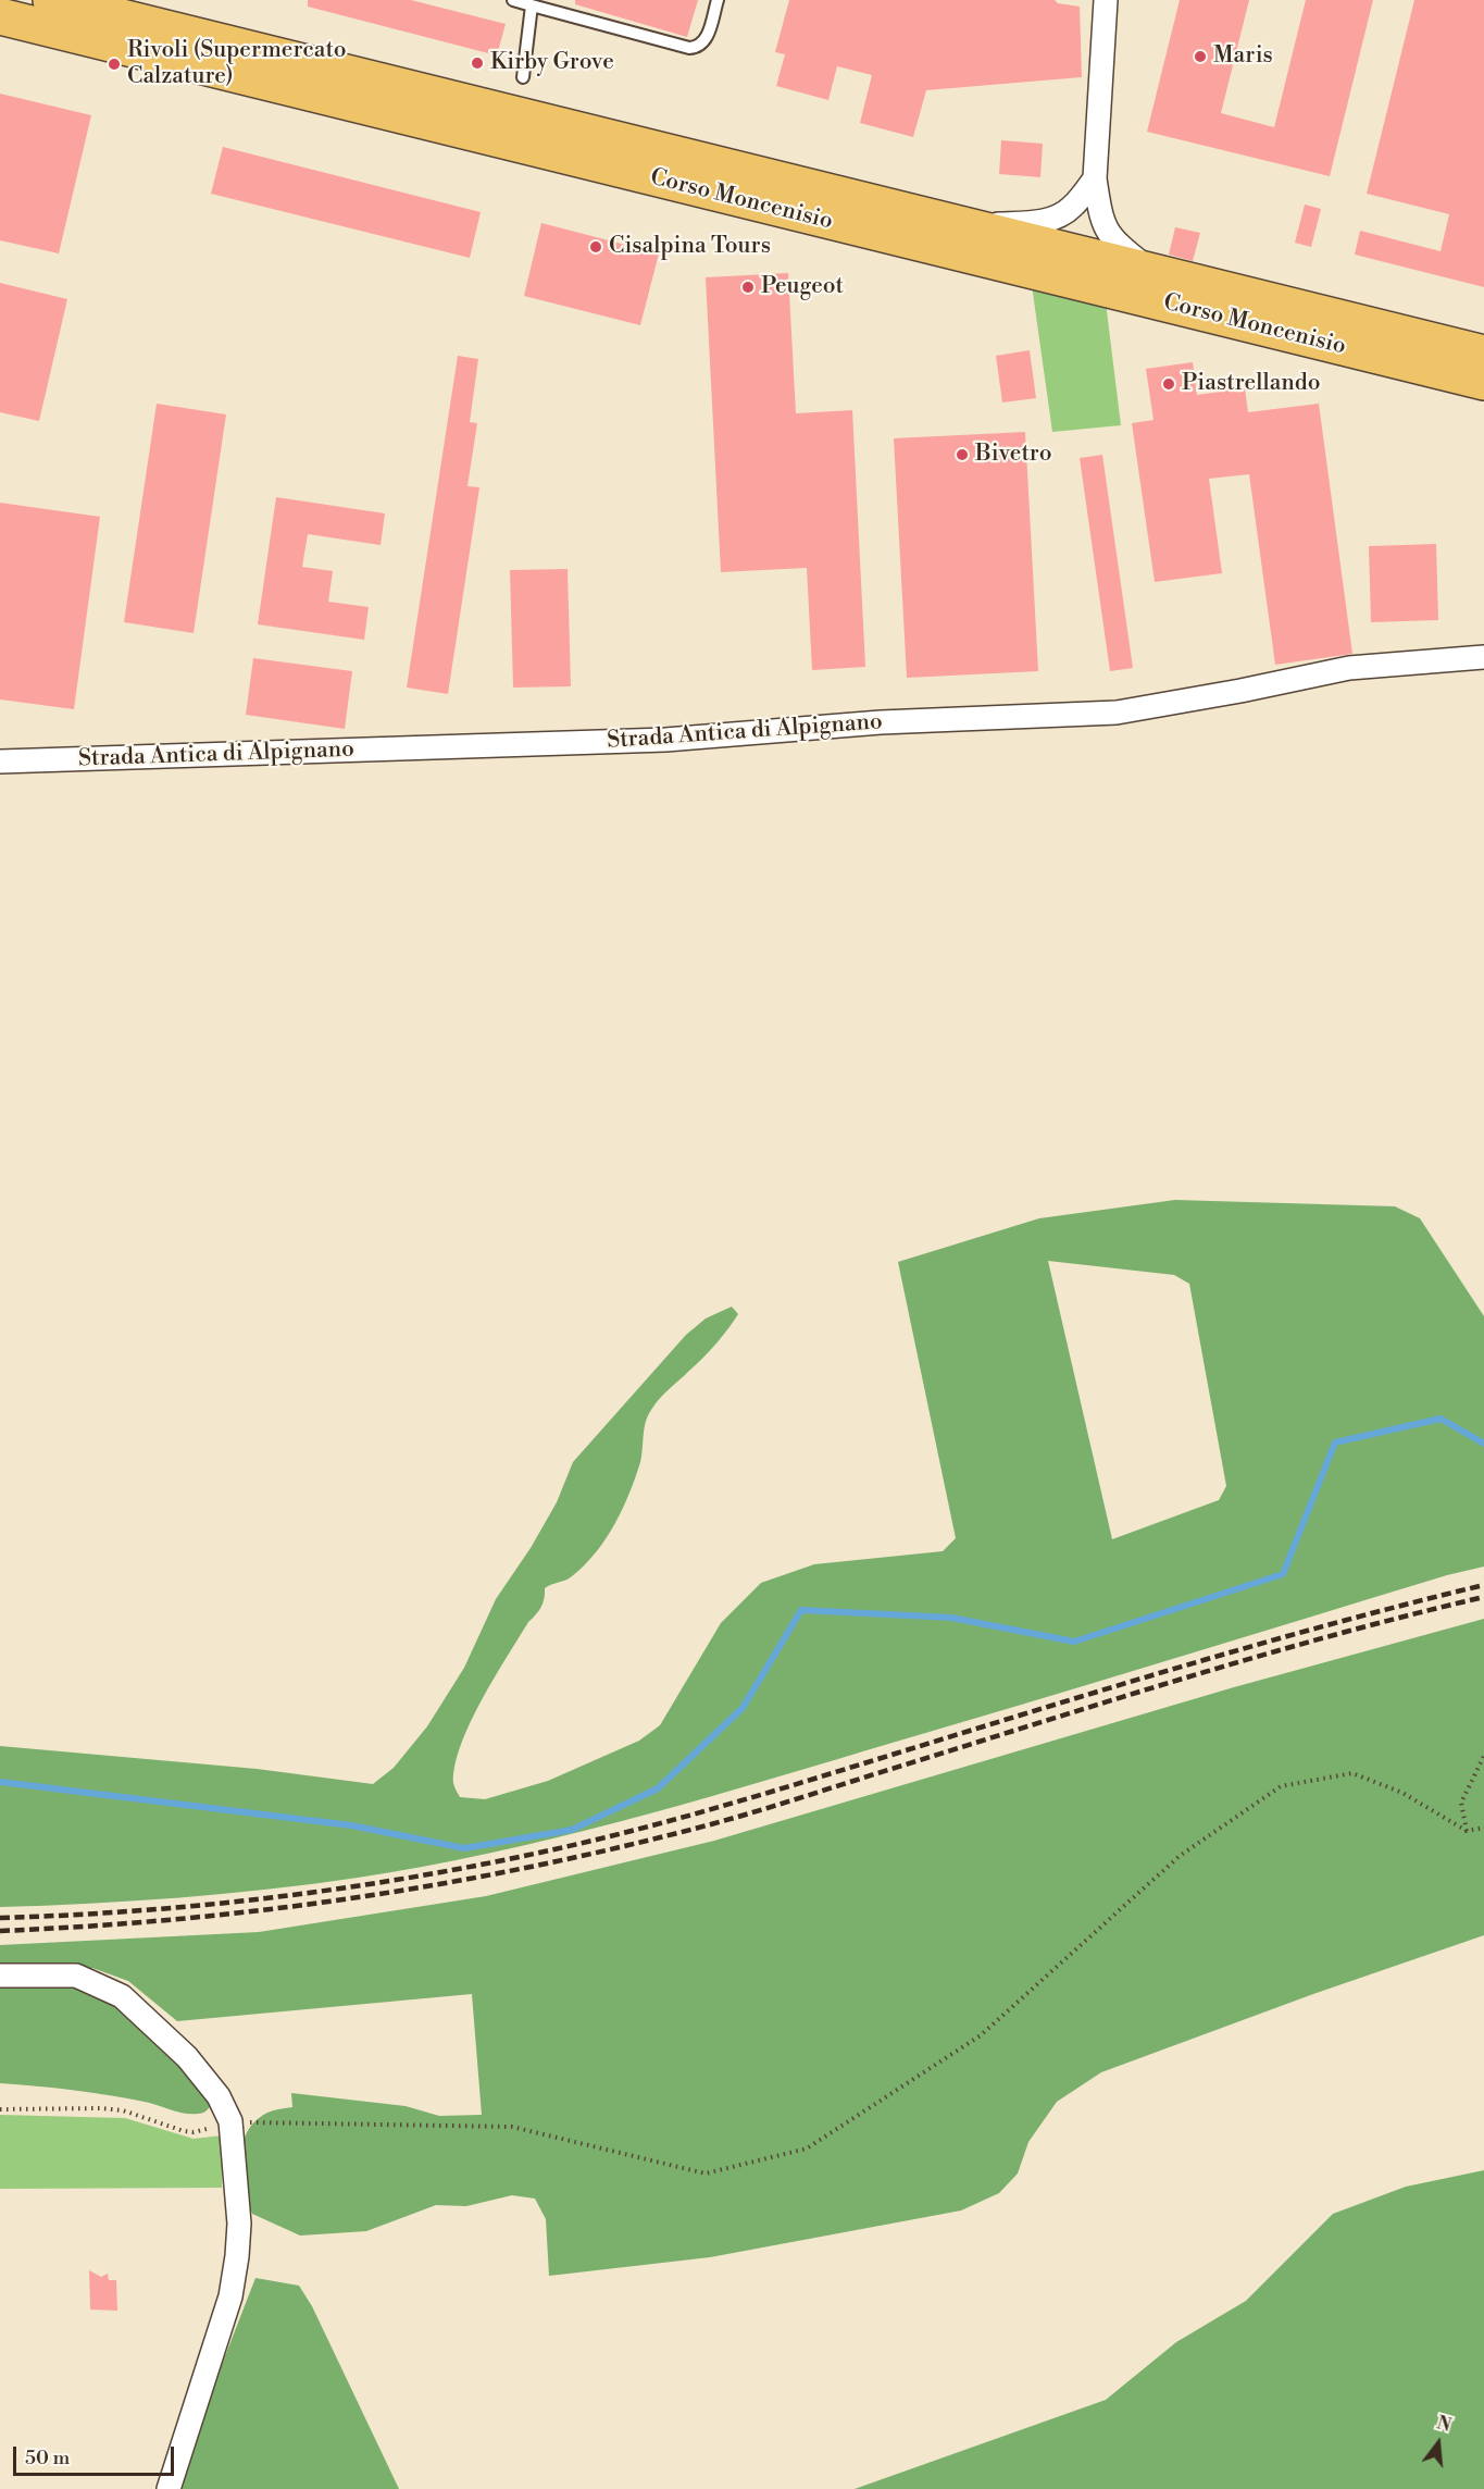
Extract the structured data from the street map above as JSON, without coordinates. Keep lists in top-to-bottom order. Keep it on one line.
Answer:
{"streets":{"main road":["Corso Moncenisio"],"street":["Strada Antica di Alpignano"]},"places":["Maris","Kirby Grove","Rivoli (Supermercato Calzature)","Cisalpina Tours","Peugeot","Piastrellando","Bivetro"],"scale_bar":"50 m","north":"top"}
